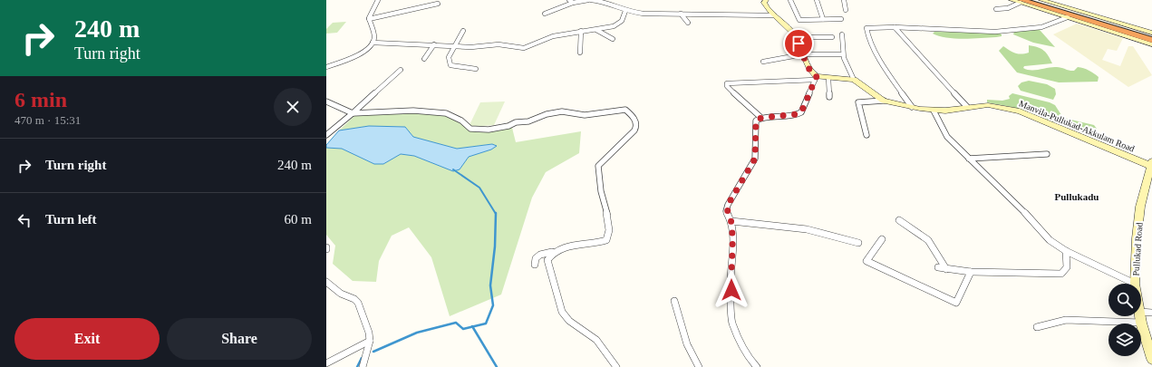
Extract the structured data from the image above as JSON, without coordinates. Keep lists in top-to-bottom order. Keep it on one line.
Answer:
{"streets":{"street":["Manvila-Pullukad-Akkulam Road","Pullukad Road"]},"crossings":[["Manvila-Pullukad-Akkulam Road","Pullukad Road"]],"districts":["Pullukadu"],"page":{"turn":["240 m","Turn right"],"heading":["6 min","470 m · 15:31"],"list":[{"name":"Turn right","value":"240 m"},{"name":"Turn left","value":"60 m"}],"buttons":["Exit","Share"]}}
